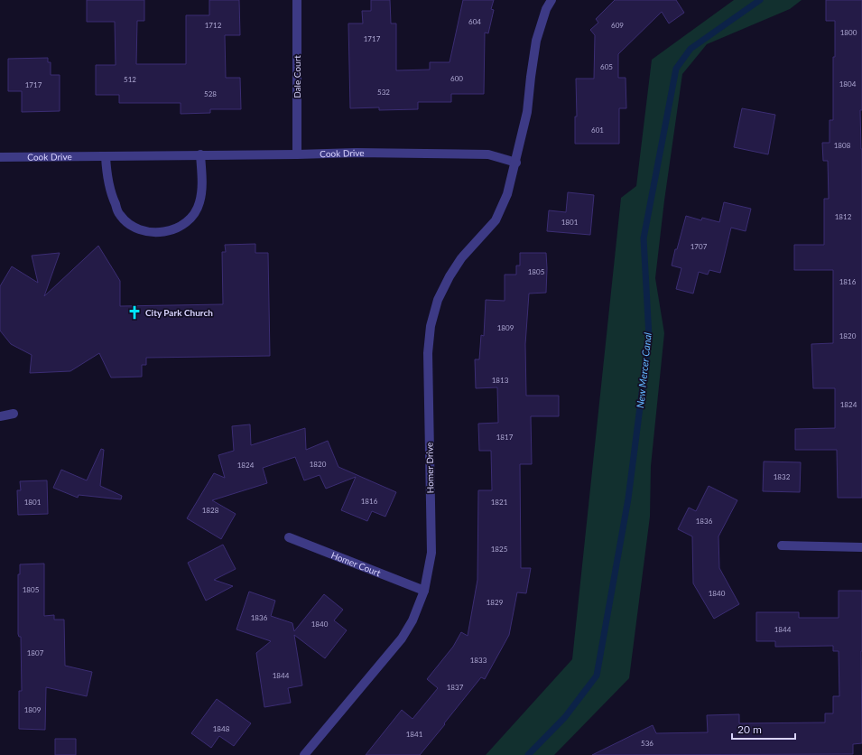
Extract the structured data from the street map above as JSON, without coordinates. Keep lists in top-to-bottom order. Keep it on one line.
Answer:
{"streets":{"street":["Dale Court","Cook Drive","Homer Drive","Homer Court"]},"crossings":[["Dale Court","Cook Drive"],["Cook Drive","Homer Drive"],["Homer Drive","Homer Court"]],"water":["New Mercer Canal"],"places":{"church":["City Park Church"]},"house_numbers":["604","1712","609","1800","1717","605","600","512","1804","1717","532","528","601","1808","1812","1801","1707","1805","1816","1809","1820","1813","1824","1817","1820","1824","1832","1816","1801","1821","1828","1836","1825","1805","1840","1829","1836","1840","1844","1807","1833","1844","1837","1809","1848","1841","536"],"scale_bar":"20 m"}
